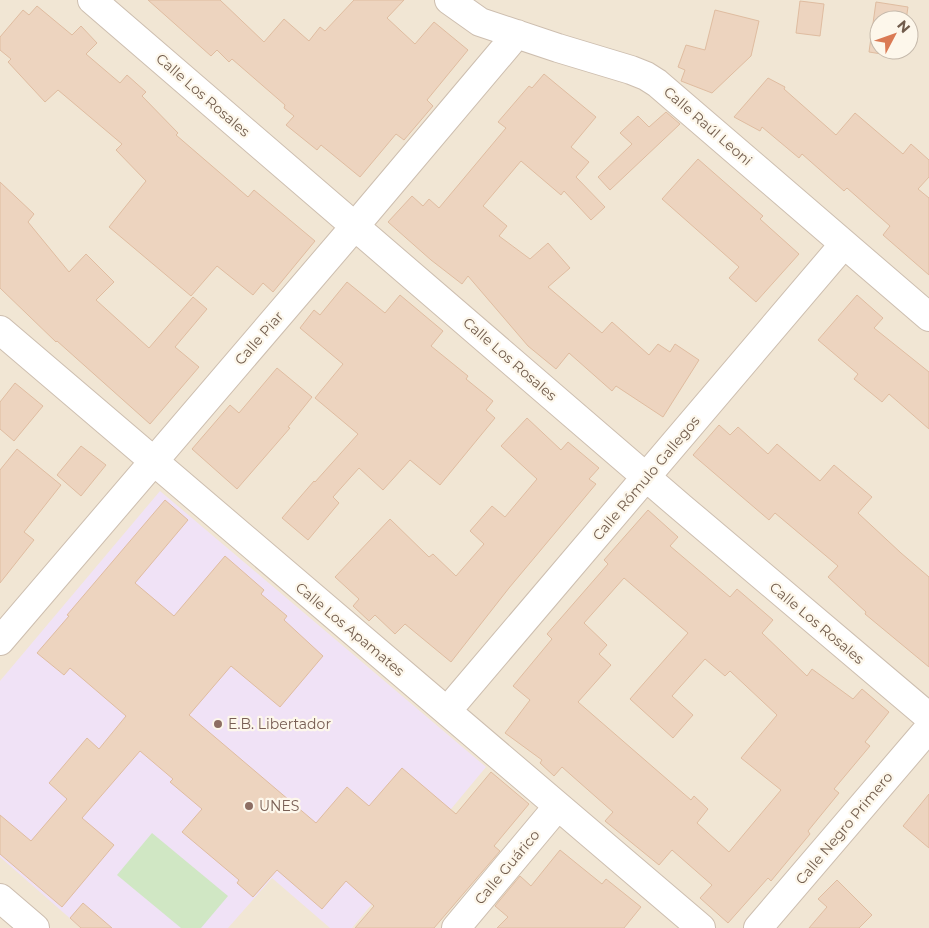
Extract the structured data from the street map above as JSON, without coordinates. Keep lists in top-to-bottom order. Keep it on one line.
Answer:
{"streets":{"street":["Calle Los Rosales","Calle Raúl Leoni","Calle Piar","Calle Rómulo Gallegos","Calle Los Apamates","Calle Negro Primero","Calle Guárico"]},"crossings":[["Calle Los Rosales","Calle Piar"],["Calle Los Rosales","Calle Rómulo Gallegos"],["Calle Raúl Leoni","Calle Piar"],["Calle Raúl Leoni","Calle Rómulo Gallegos"],["Calle Piar","Calle Los Apamates"],["Calle Rómulo Gallegos","Calle Los Apamates"],["Calle Los Apamates","Calle Guárico"]],"places":["E.B. Libertador","UNES"],"north":"top right"}
